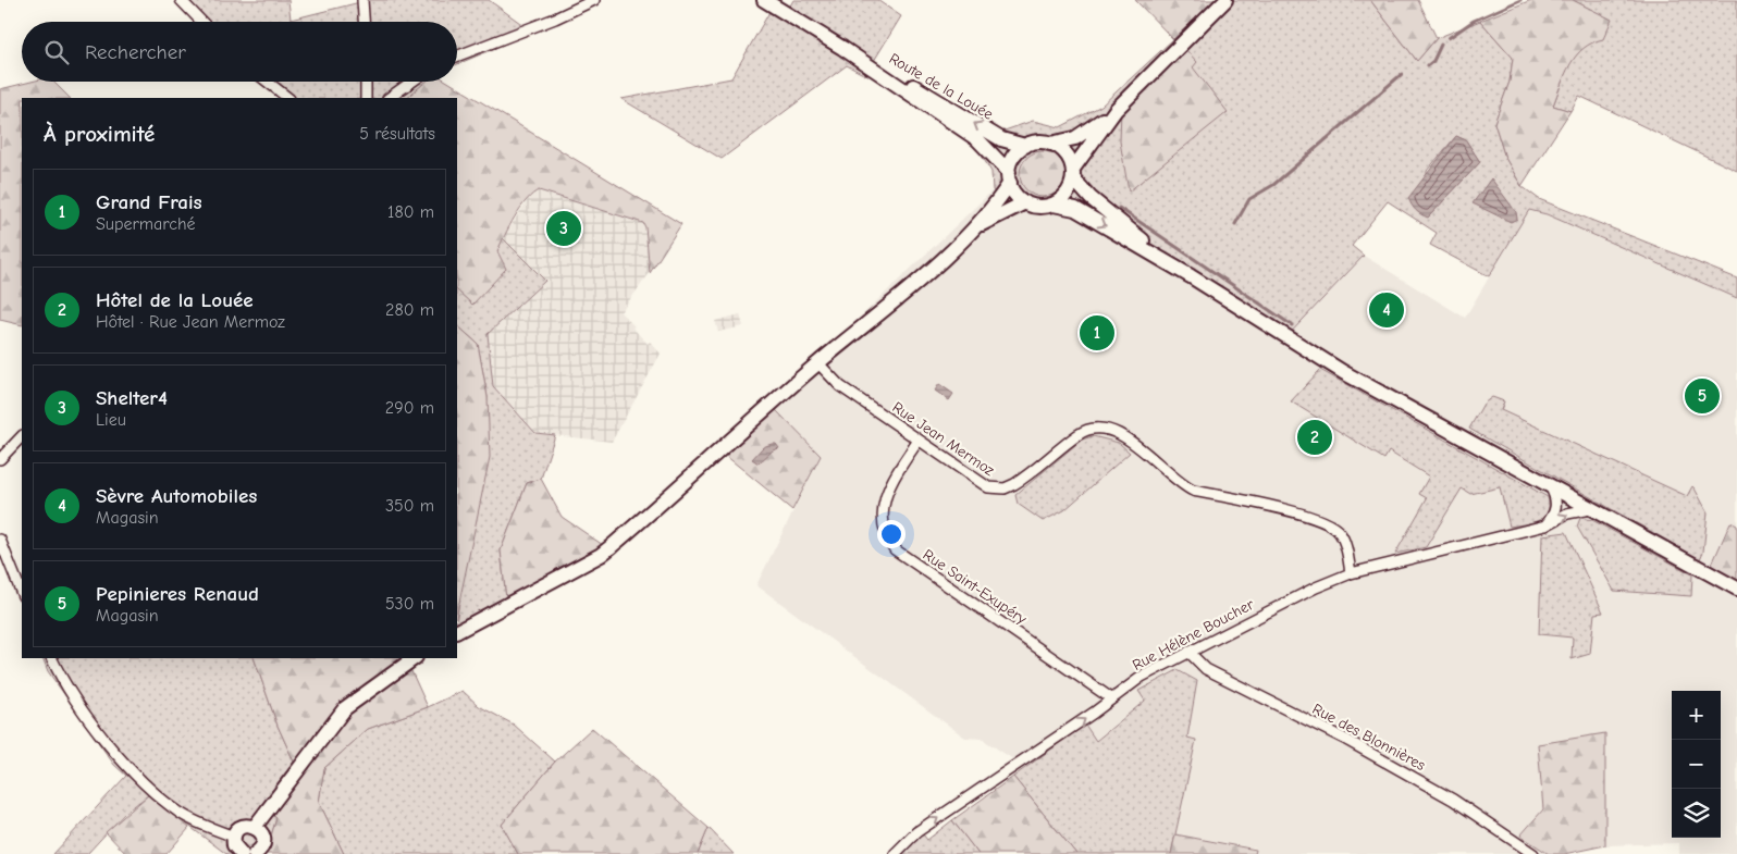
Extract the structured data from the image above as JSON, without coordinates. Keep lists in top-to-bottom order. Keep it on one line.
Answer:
{"streets":{"main road":["Route de la Louée"],"street":["Rue Jean Mermoz","Rue Saint-Exupéry","Rue Hélène Boucher","Rue des Blonnières"]},"crossings":[["Rue Jean Mermoz","Rue Saint-Exupéry"],["Rue Jean Mermoz","Rue Hélène Boucher"],["Rue Saint-Exupéry","Rue Hélène Boucher"],["Rue Hélène Boucher","Rue des Blonnières"]],"one_way":["Rue Hélène Boucher"],"page":{"search":"Rechercher","heading":["À proximité","5 résultats"],"list":[{"mark":"1","name":"Grand Frais","note":"Supermarché","value":"180 m"},{"mark":"2","name":"Hôtel de la Louée","note":"Hôtel · Rue Jean Mermoz","value":"280 m"},{"mark":"3","name":"Shelter4","note":"Lieu","value":"290 m"},{"mark":"4","name":"Sèvre Automobiles","note":"Magasin","value":"350 m"},{"mark":"5","name":"Pepinieres Renaud","note":"Magasin","value":"530 m"}],"pins":["3","4","1","5","2"],"map_buttons":["+","−"]}}
